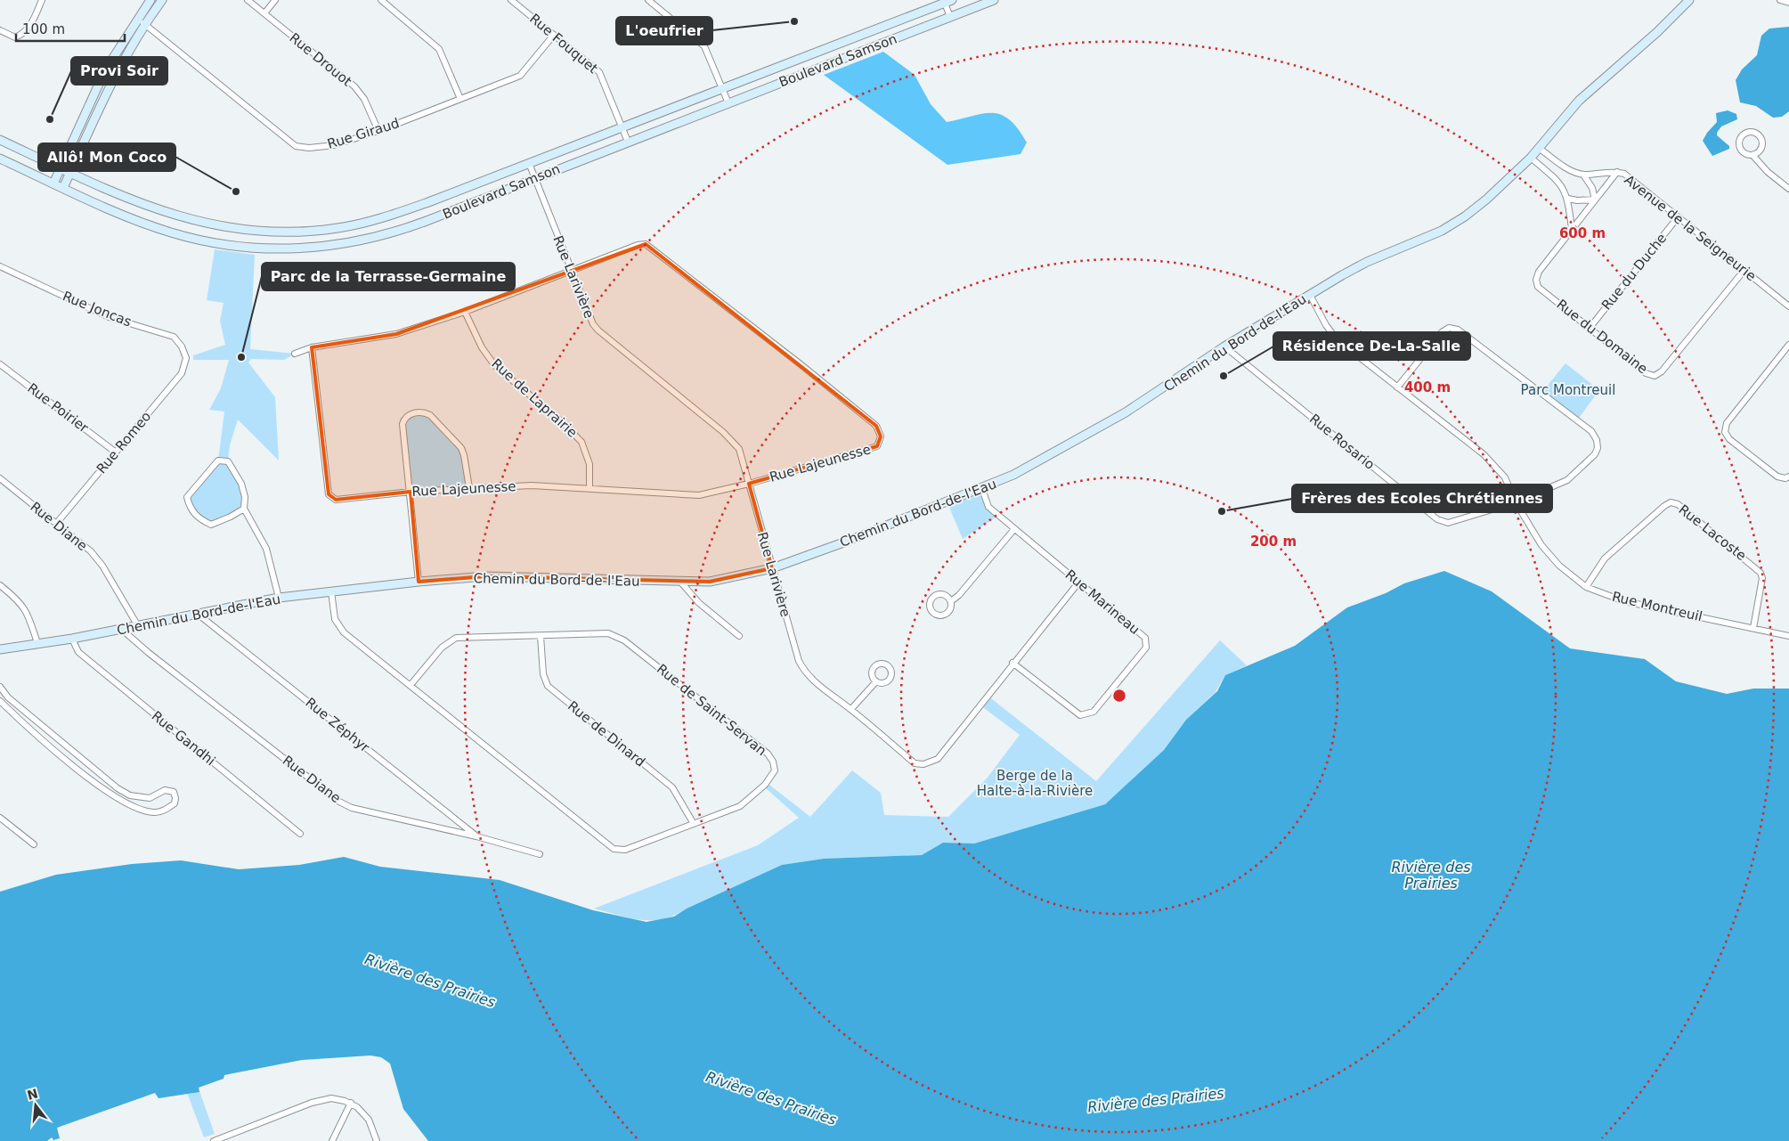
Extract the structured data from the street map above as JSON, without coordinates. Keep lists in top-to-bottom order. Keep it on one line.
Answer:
{"streets":{"street":["Rue Fouquet","Rue Drouot","Boulevard Samson","Rue Giraud","Avenue de la Seigneurie","Rue du Duche","Rue Larivière","Rue Joncas","Rue du Domaine","Chemin du Bord-de-l'Eau","Rue de Laprairie","Rue Poirier","Rue Rosario","Rue Romeo","Rue Lajeunesse","Rue Diane","Rue Lacoste","Rue Marineau","Rue Montreuil","Rue de Saint-Servan","Rue Zéphyr","Rue de Dinard","Rue Gandhi"]},"crossings":[["Rue Fouquet","Boulevard Samson"],["Rue Fouquet","Rue Giraud"],["Rue Drouot","Rue Giraud"],["Boulevard Samson","Rue Larivière"],["Avenue de la Seigneurie","Rue du Duche"],["Avenue de la Seigneurie","Rue du Domaine"],["Avenue de la Seigneurie","Chemin du Bord-de-l'Eau"],["Rue du Duche","Rue du Domaine"],["Rue Larivière","Chemin du Bord-de-l'Eau"],["Rue Larivière","Rue Lajeunesse"],["Rue Larivière","Rue Marineau"],["Rue Joncas","Rue Romeo"],["Chemin du Bord-de-l'Eau","Rue Rosario"],["Chemin du Bord-de-l'Eau","Rue Diane"],["Chemin du Bord-de-l'Eau","Rue Marineau"],["Chemin du Bord-de-l'Eau","Rue Montreuil"],["Chemin du Bord-de-l'Eau","Rue de Saint-Servan"],["Chemin du Bord-de-l'Eau","Rue Zéphyr"],["Chemin du Bord-de-l'Eau","Rue Gandhi"],["Rue de Laprairie","Rue Lajeunesse"],["Rue Poirier","Rue Romeo"],["Rue Rosario","Rue Montreuil"],["Rue Romeo","Rue Diane"],["Rue Diane","Rue Zéphyr"],["Rue Lacoste","Rue Montreuil"],["Rue de Saint-Servan","Rue de Dinard"]],"water":["Rivière des Prairies"],"parks":["Parc Montreuil","Berge de la Halte-à-la-Rivière"],"places":["L'oeufrier","Provi Soir","Allô! Mon Coco","Parc de la Terrasse-Germaine","Résidence De-La-Salle","Frères des Ecoles Chrétiennes"],"scale_bar":"100 m","north":"top","rings":["600 m","400 m","200 m"]}
